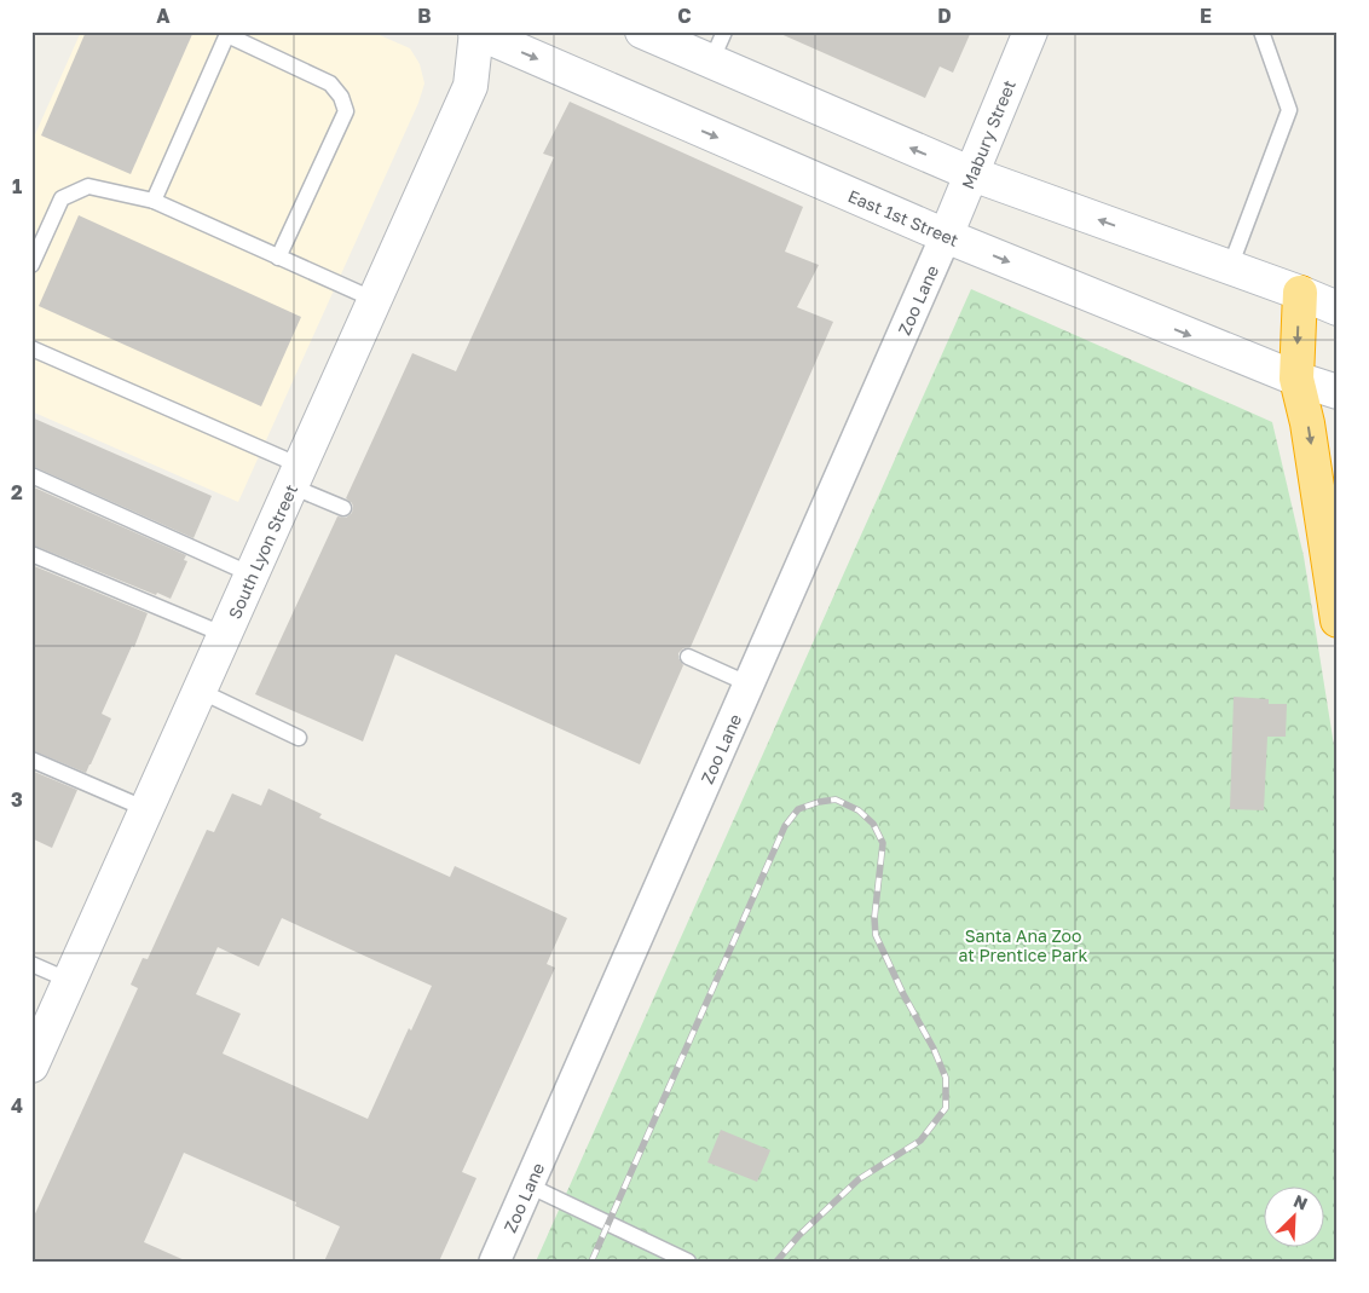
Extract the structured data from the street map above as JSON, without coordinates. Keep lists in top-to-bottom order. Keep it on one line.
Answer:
{"streets":{"main road":["Mabury Street","East 1st Street","South Lyon Street"],"street":["Zoo Lane"]},"crossings":[["Mabury Street","East 1st Street"],["Mabury Street","Zoo Lane"],["East 1st Street","Zoo Lane"],["East 1st Street","South Lyon Street"]],"parks":["Santa Ana Zoo at Prentice Park"],"north":"top right","grid":{"columns":["A","B","C","D","E"],"rows":["1","2","3","4"]}}
